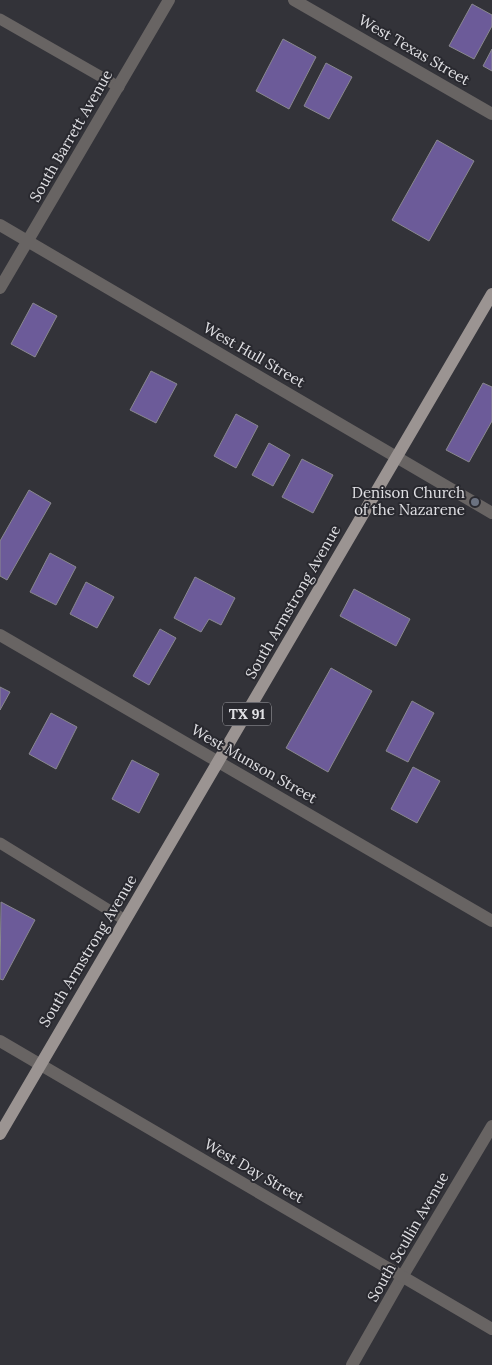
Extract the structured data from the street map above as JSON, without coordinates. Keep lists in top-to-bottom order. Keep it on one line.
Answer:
{"streets":{"main road":["South Armstrong Avenue","TX 91"],"street":["West Texas Street","South Barrett Avenue","West Hull Street","West Munson Street","West Day Street","South Scullin Avenue"]},"crossings":[["South Barrett Avenue","West Hull Street"],["West Hull Street","South Armstrong Avenue"],["South Armstrong Avenue","West Munson Street"],["South Armstrong Avenue","West Day Street"],["West Day Street","South Scullin Avenue"]],"places":["Denison Church of the Nazarene"]}
